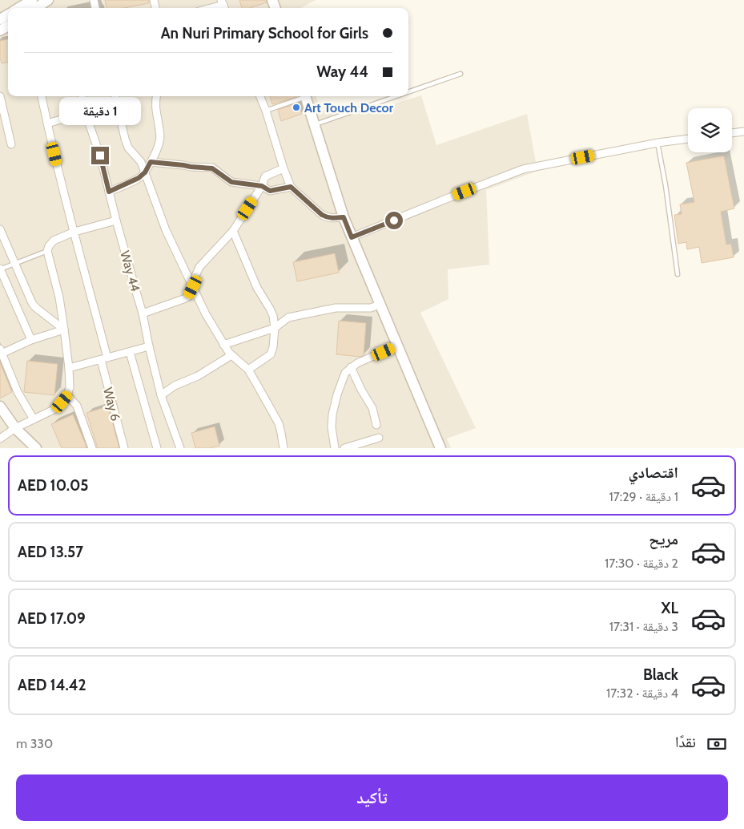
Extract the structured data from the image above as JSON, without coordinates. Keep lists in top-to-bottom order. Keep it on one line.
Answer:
{"streets":{"street":["Way 44","Way 6"]},"places":["Art Touch Decor"],"page":{"banner":["An Nuri Primary School for Girls","Way 44"],"bubble":"1 دقيقة","list":[{"name":"اقتصادي","note":"1 دقيقة · 17:29","value":"AED 10.05"},{"name":"مريح","note":"2 دقيقة · 17:30","value":"AED 13.57"},{"name":"XL","note":"3 دقيقة · 17:31","value":"AED 17.09"},{"name":"Black","note":"4 دقيقة · 17:32","value":"AED 14.42"}],"pay":["نقدًا","330 m"],"buttons":"تأكيد"}}
